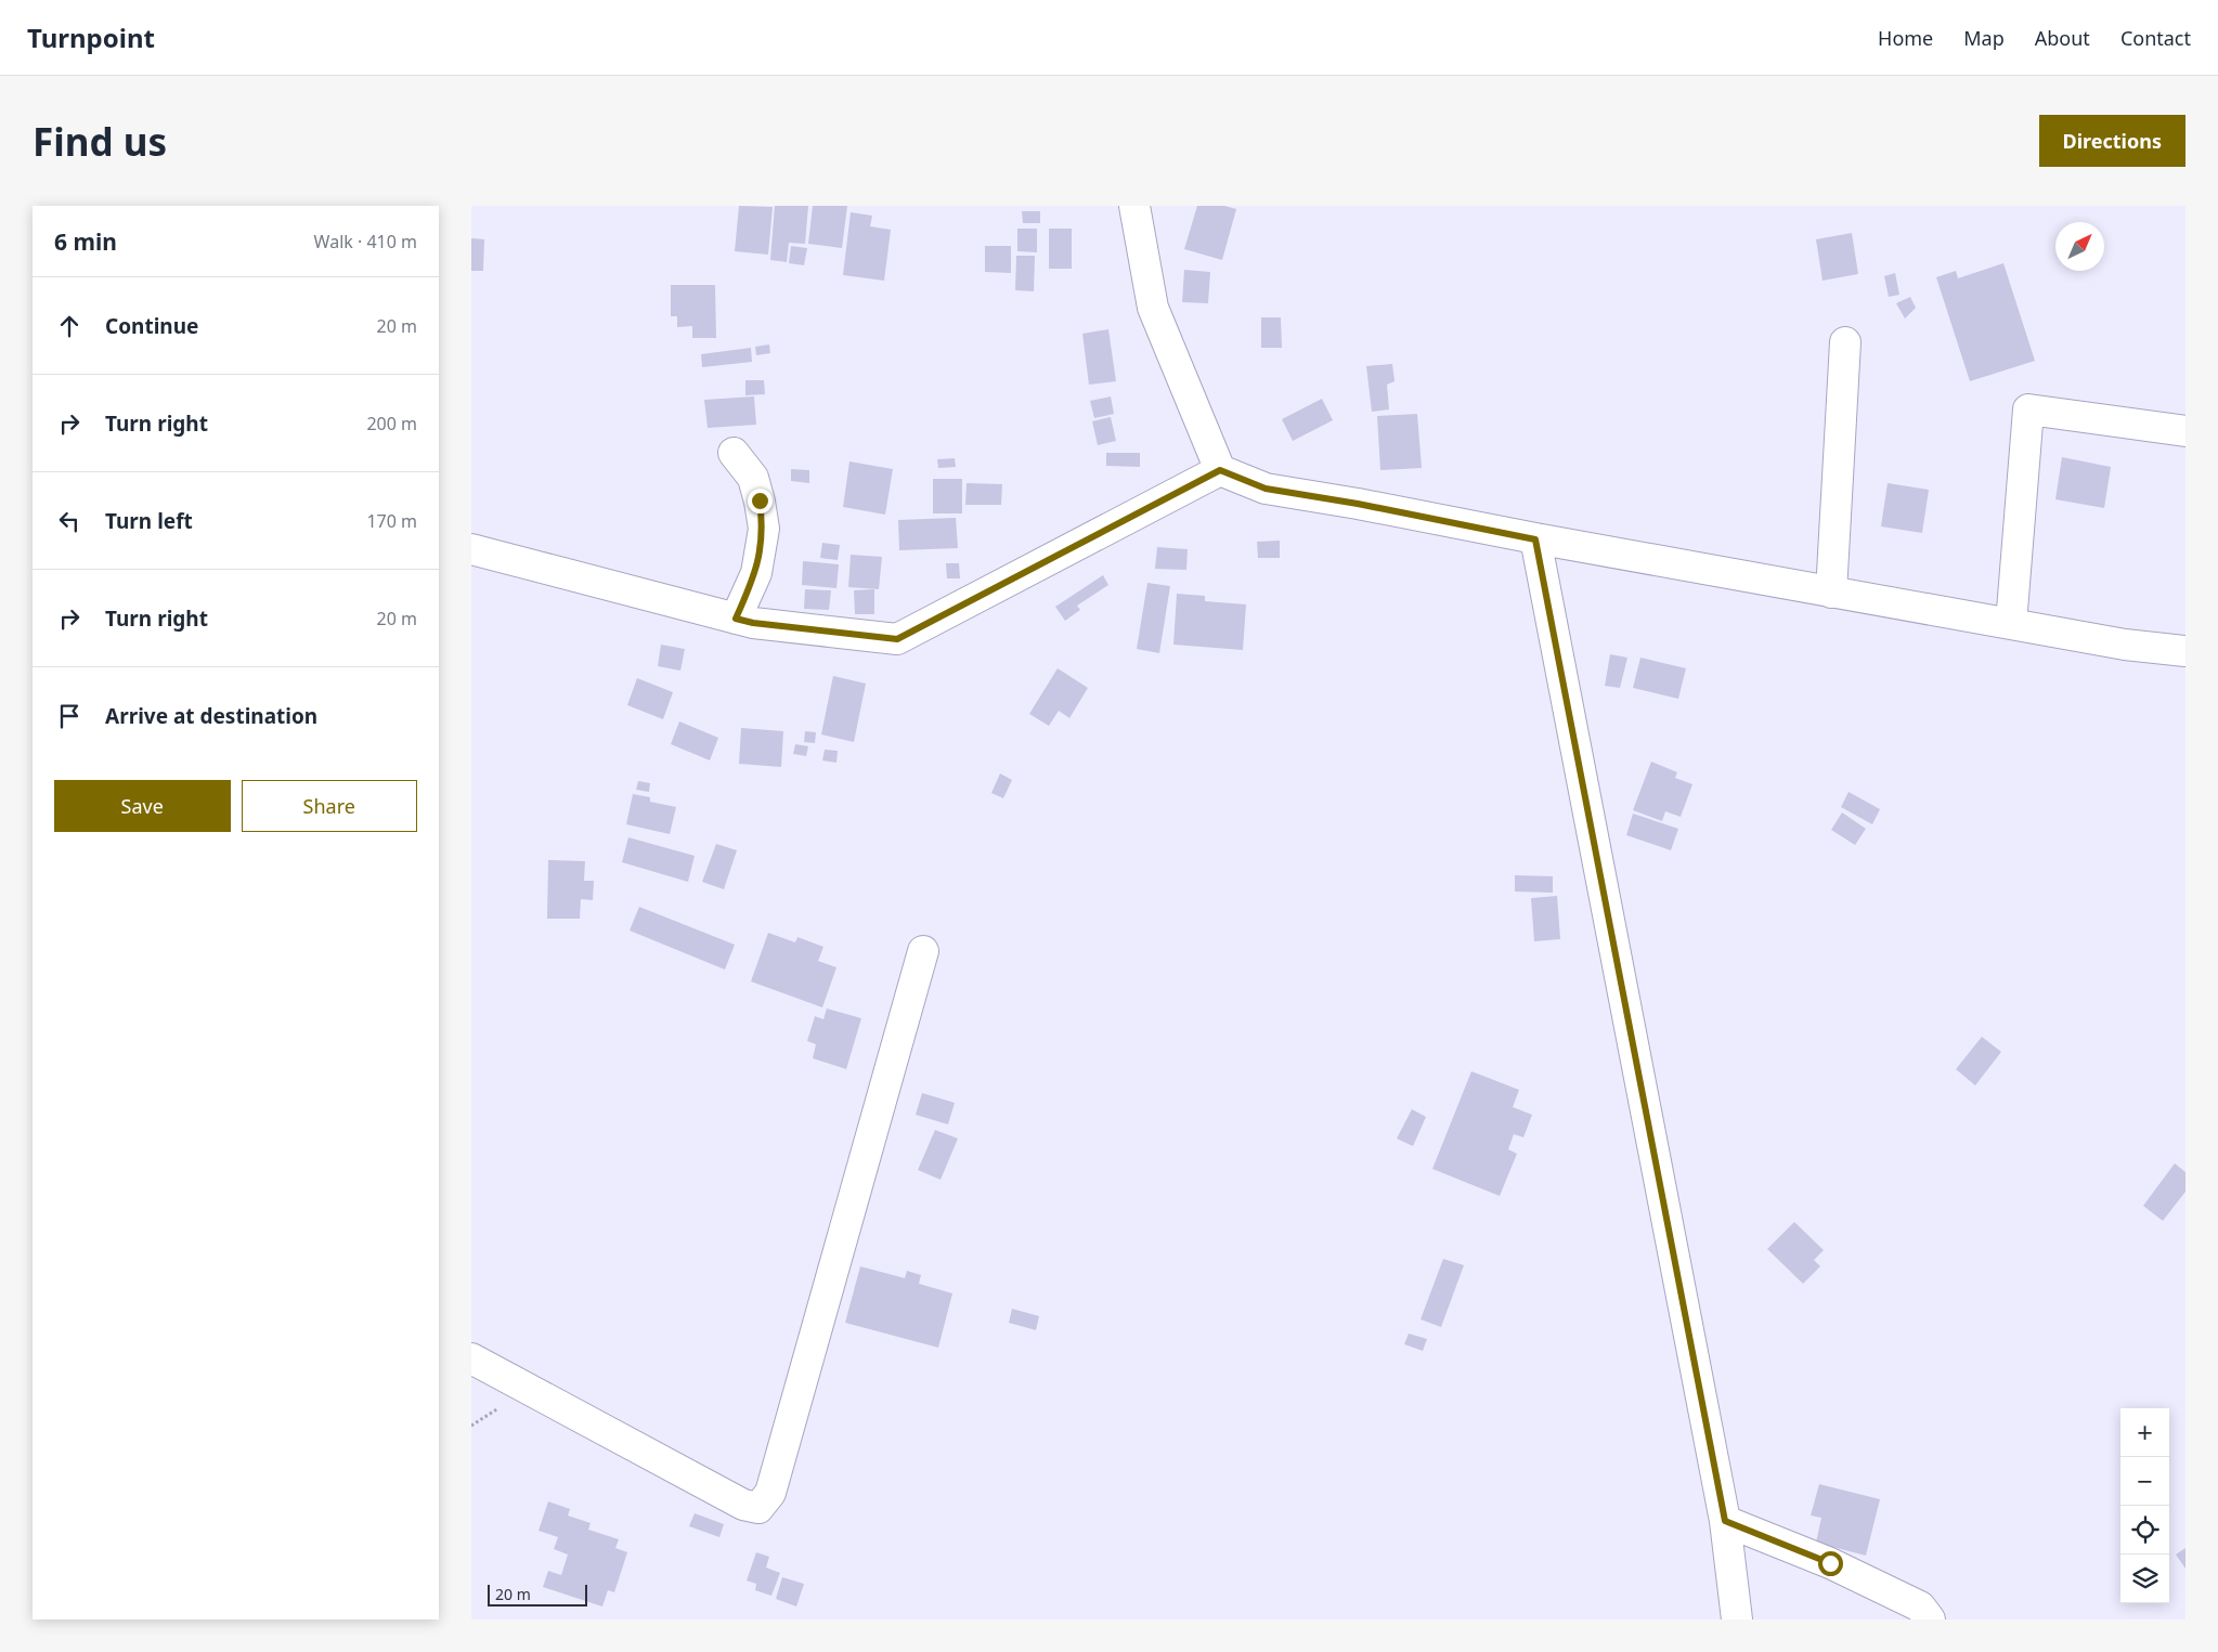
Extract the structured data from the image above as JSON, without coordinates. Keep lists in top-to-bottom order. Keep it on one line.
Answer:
{"scale_bar":"20 m","north":"top right","page":{"header":"Turnpoint","nav":["Home","Map","About","Contact"],"buttons":["Directions",["Save","Share"]],"title":"Find us","heading":["6 min","Walk · 410 m"],"list":[["Continue","20 m"],["Turn right","200 m"],["Turn left","170 m"],["Turn right","20 m"],"Arrive at destination"],"map_buttons":["+","−"],"scale":"20 m"}}
